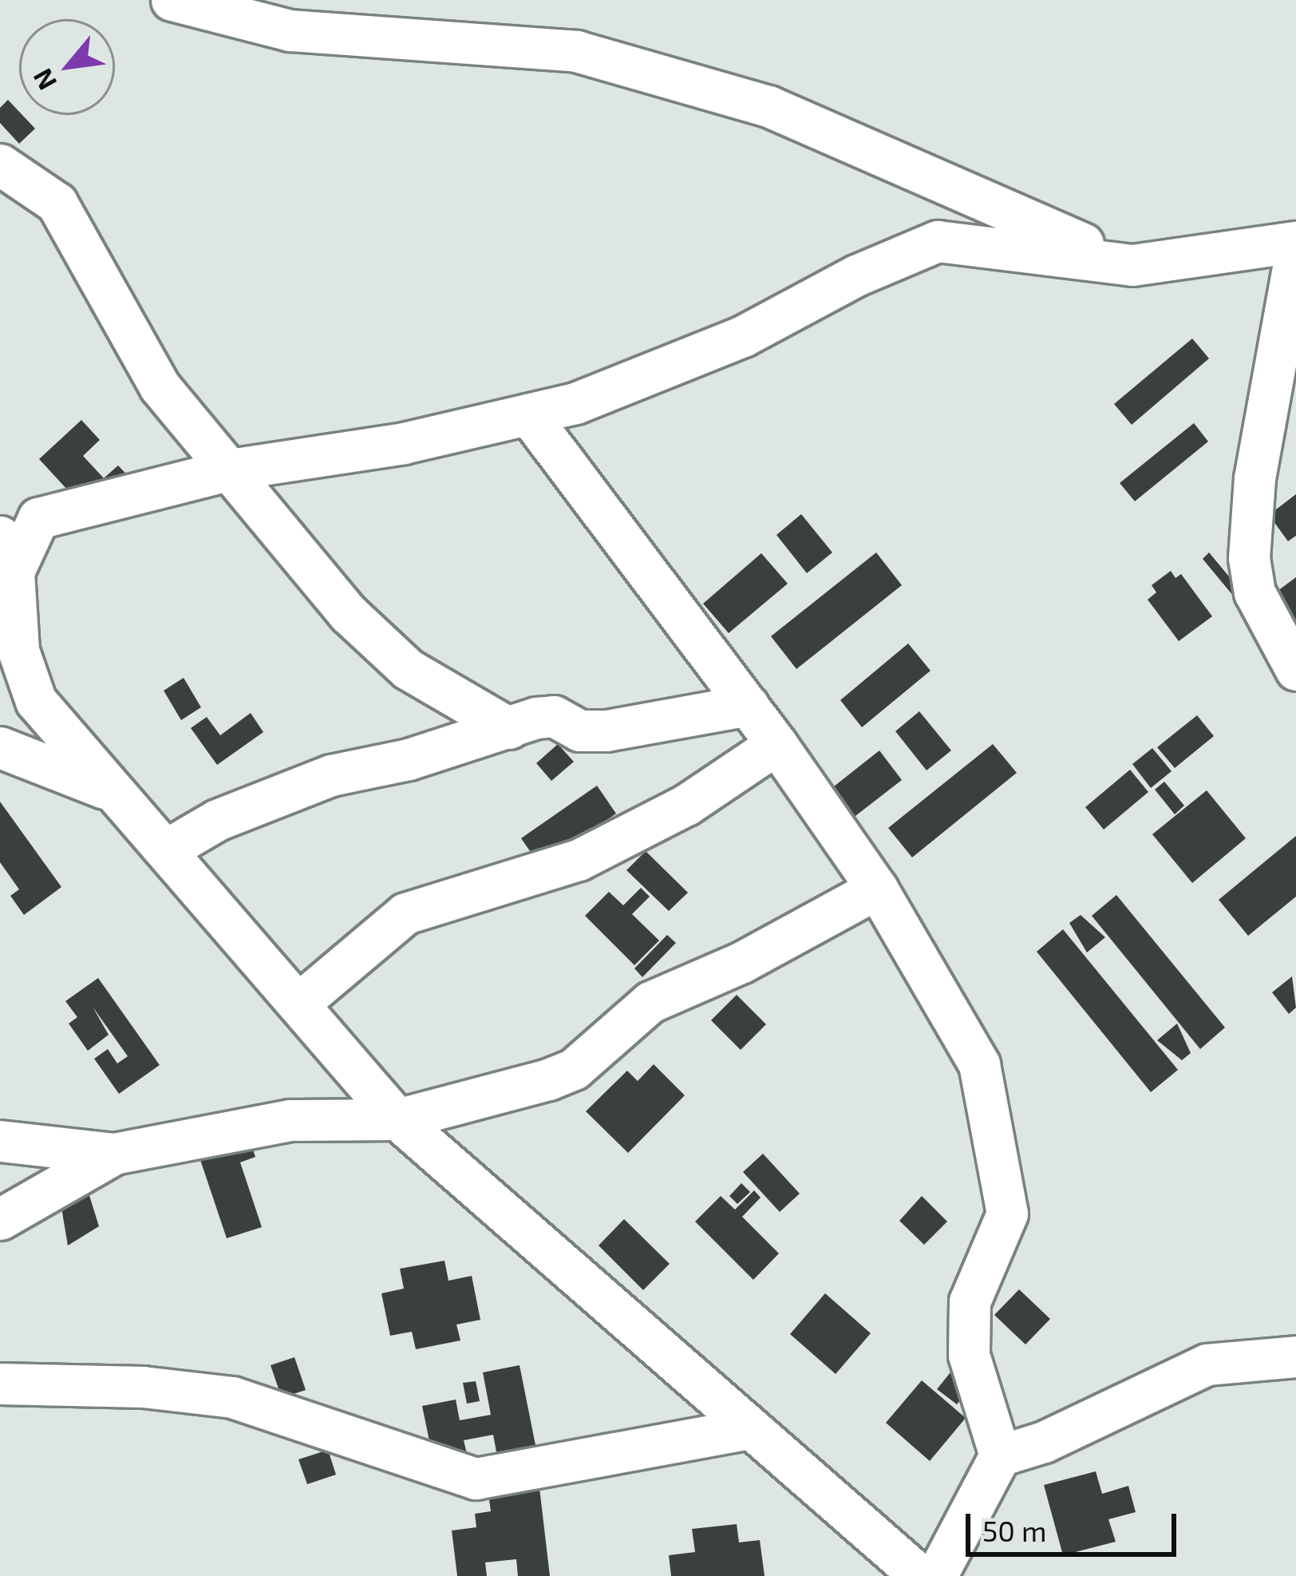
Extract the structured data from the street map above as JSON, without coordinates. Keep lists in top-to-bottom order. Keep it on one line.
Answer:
{"scale_bar":"50 m","north":"bottom left"}
